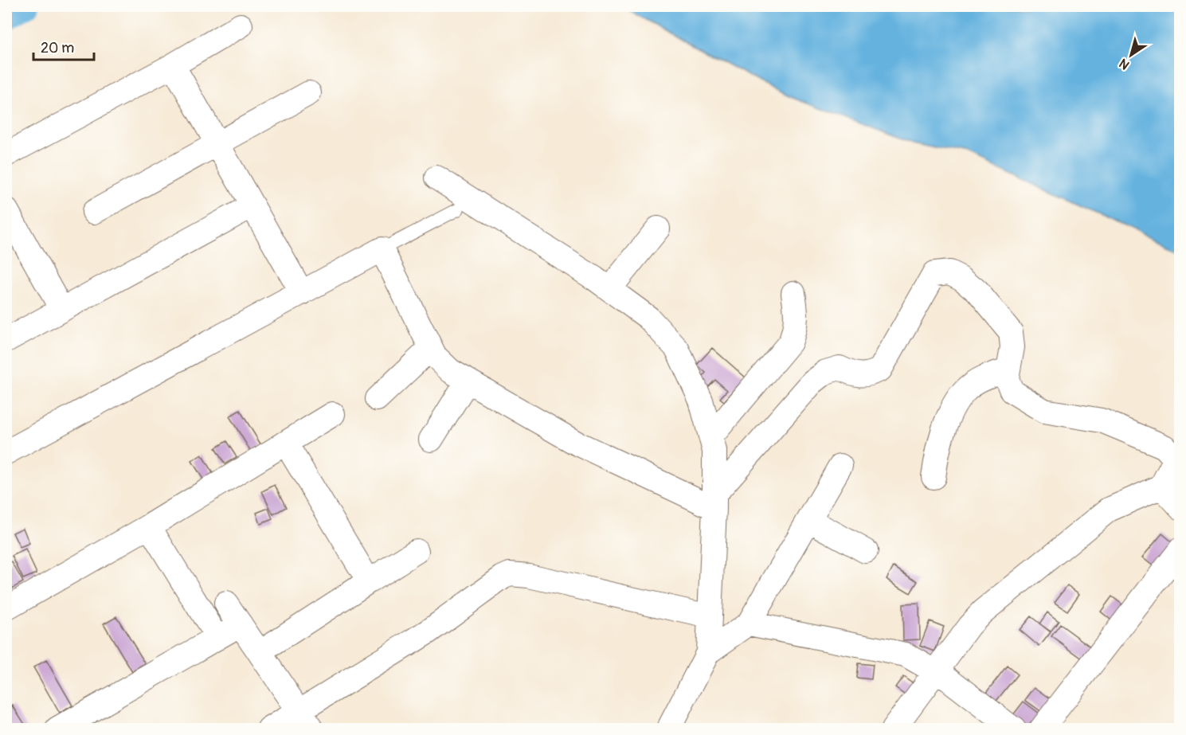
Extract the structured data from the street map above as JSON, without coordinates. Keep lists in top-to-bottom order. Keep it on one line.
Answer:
{"scale_bar":"20 m","north":"bottom left"}
